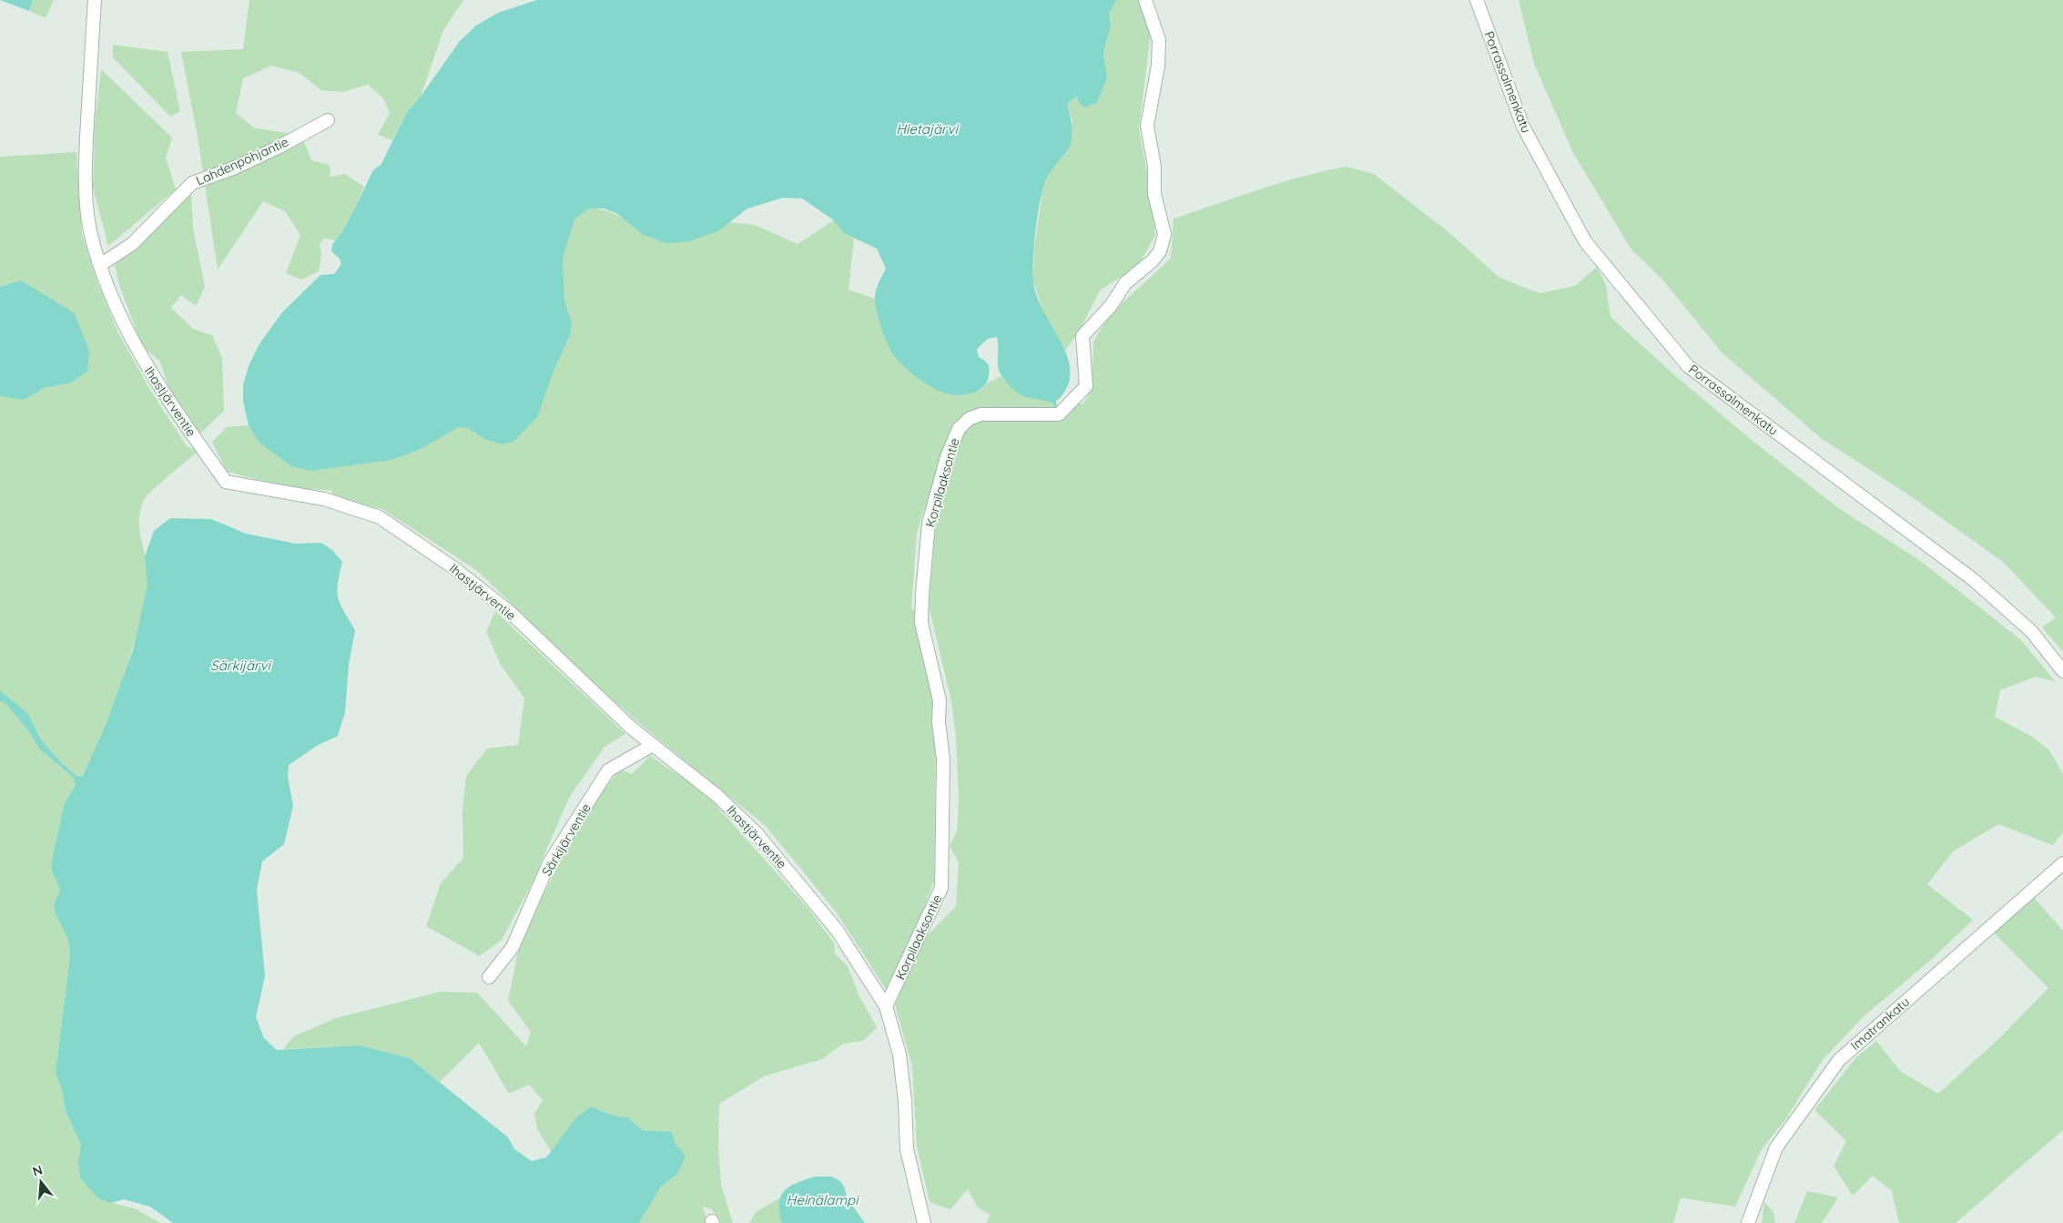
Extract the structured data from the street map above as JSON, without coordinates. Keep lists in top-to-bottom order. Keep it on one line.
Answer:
{"streets":{"street":["Porrassalmenkatu","Lahdenpohjantie","Ihastjärventie","Korpilaaksontie","Särkijärventie","Imatrankatu"]},"crossings":[["Lahdenpohjantie","Ihastjärventie"],["Ihastjärventie","Korpilaaksontie"],["Ihastjärventie","Särkijärventie"]],"water":["Hietajärvi","Särkijärvi","Heinälampi"],"north":"top"}
